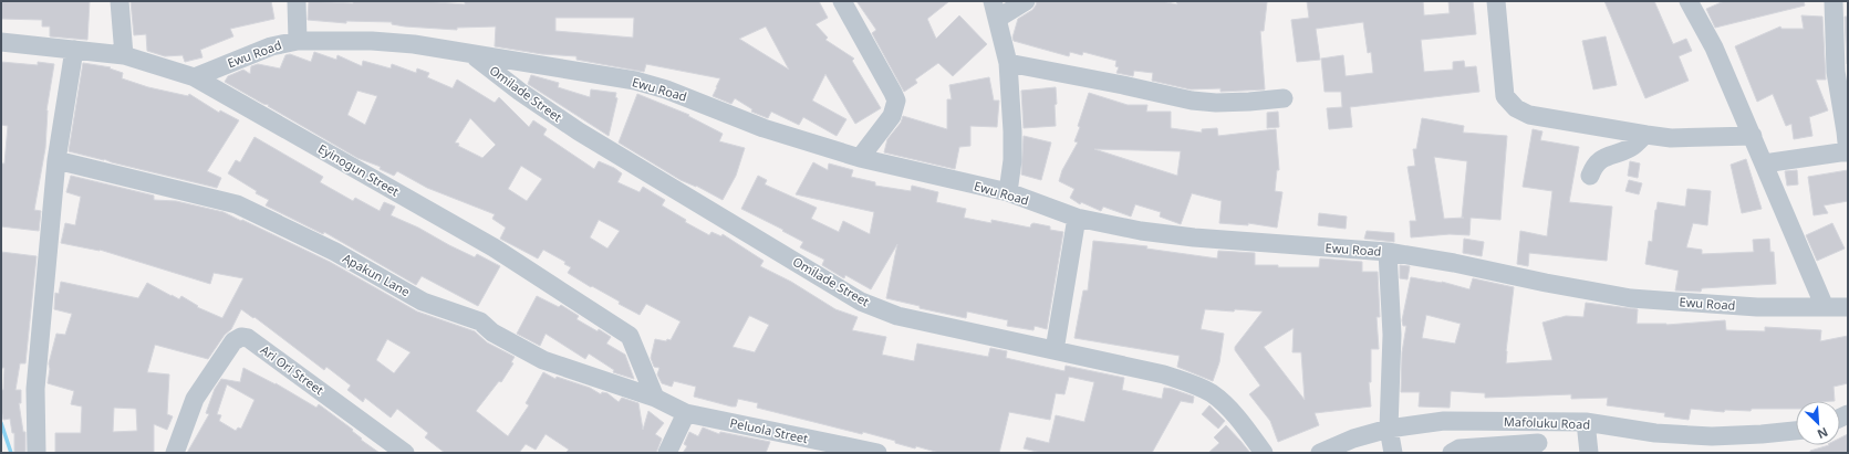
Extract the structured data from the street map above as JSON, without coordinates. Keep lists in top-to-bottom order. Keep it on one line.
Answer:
{"streets":{"street":["Ewu Road","Omilade Street","Eyinogun Street","Apakun Lane","Ari Ori Street","Mafoluku Road","Peluola Street"]},"crossings":[["Ewu Road","Omilade Street"],["Ewu Road","Eyinogun Street"],["Eyinogun Street","Apakun Lane"],["Apakun Lane","Peluola Street"]],"north":"bottom right"}
